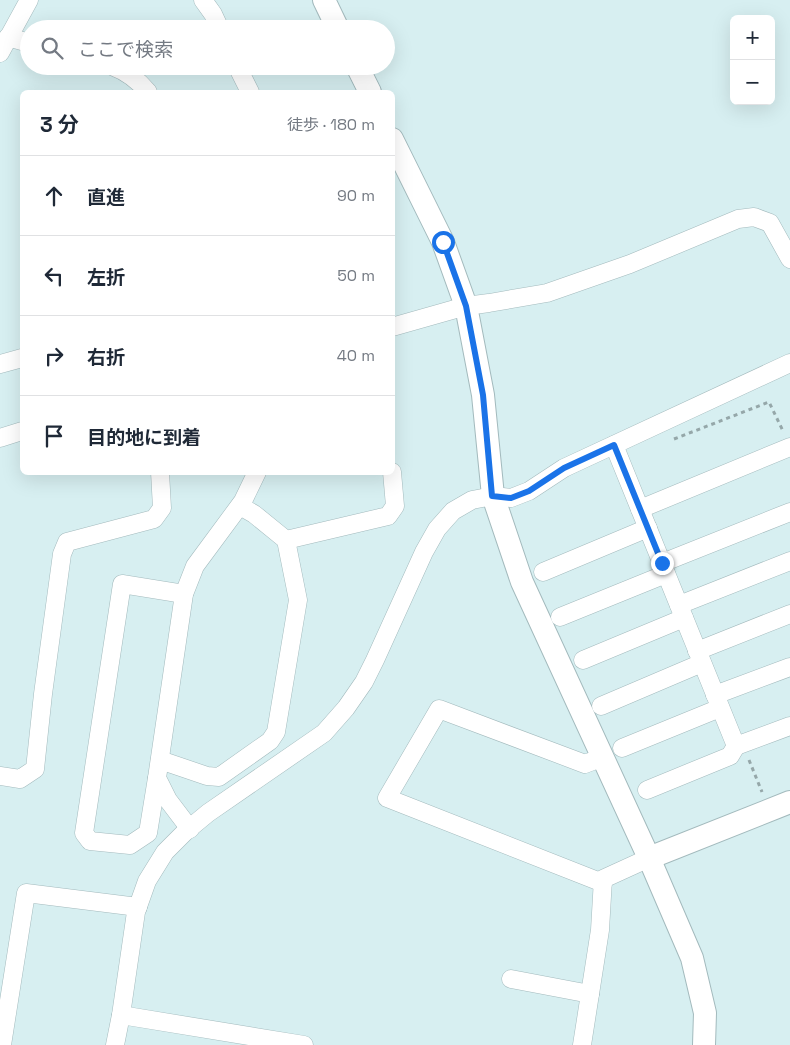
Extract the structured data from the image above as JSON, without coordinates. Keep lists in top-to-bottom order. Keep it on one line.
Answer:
{"page":{"map_buttons":["+","−"],"search":"ここで検索","heading":["3 分","徒歩 · 180 m"],"list":[["直進","90 m"],["左折","50 m"],["右折","40 m"],"目的地に到着"]}}
